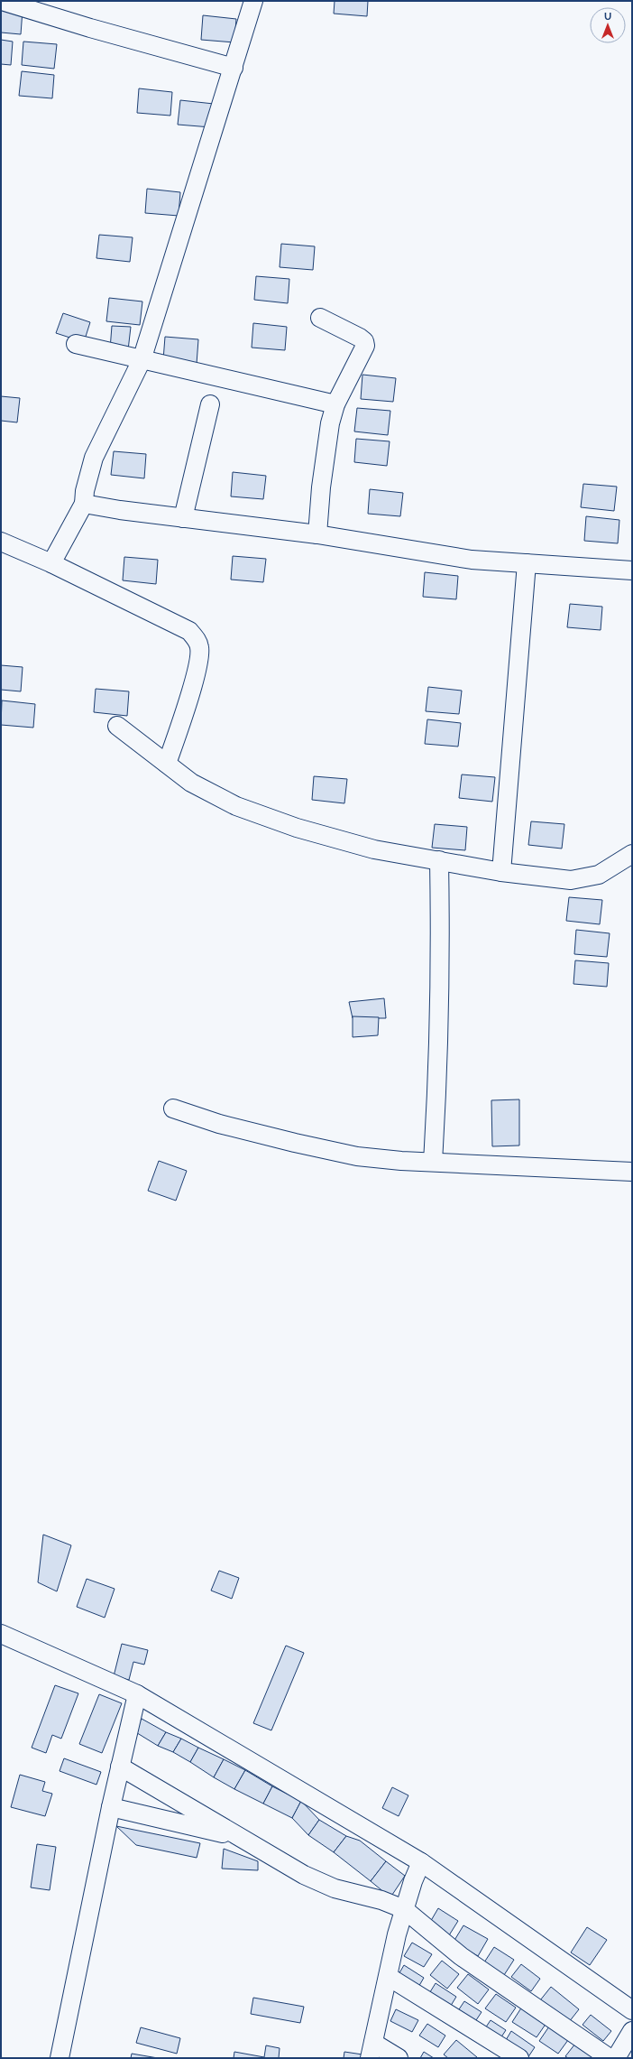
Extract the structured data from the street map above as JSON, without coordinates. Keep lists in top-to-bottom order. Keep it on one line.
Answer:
{"north":"top"}
